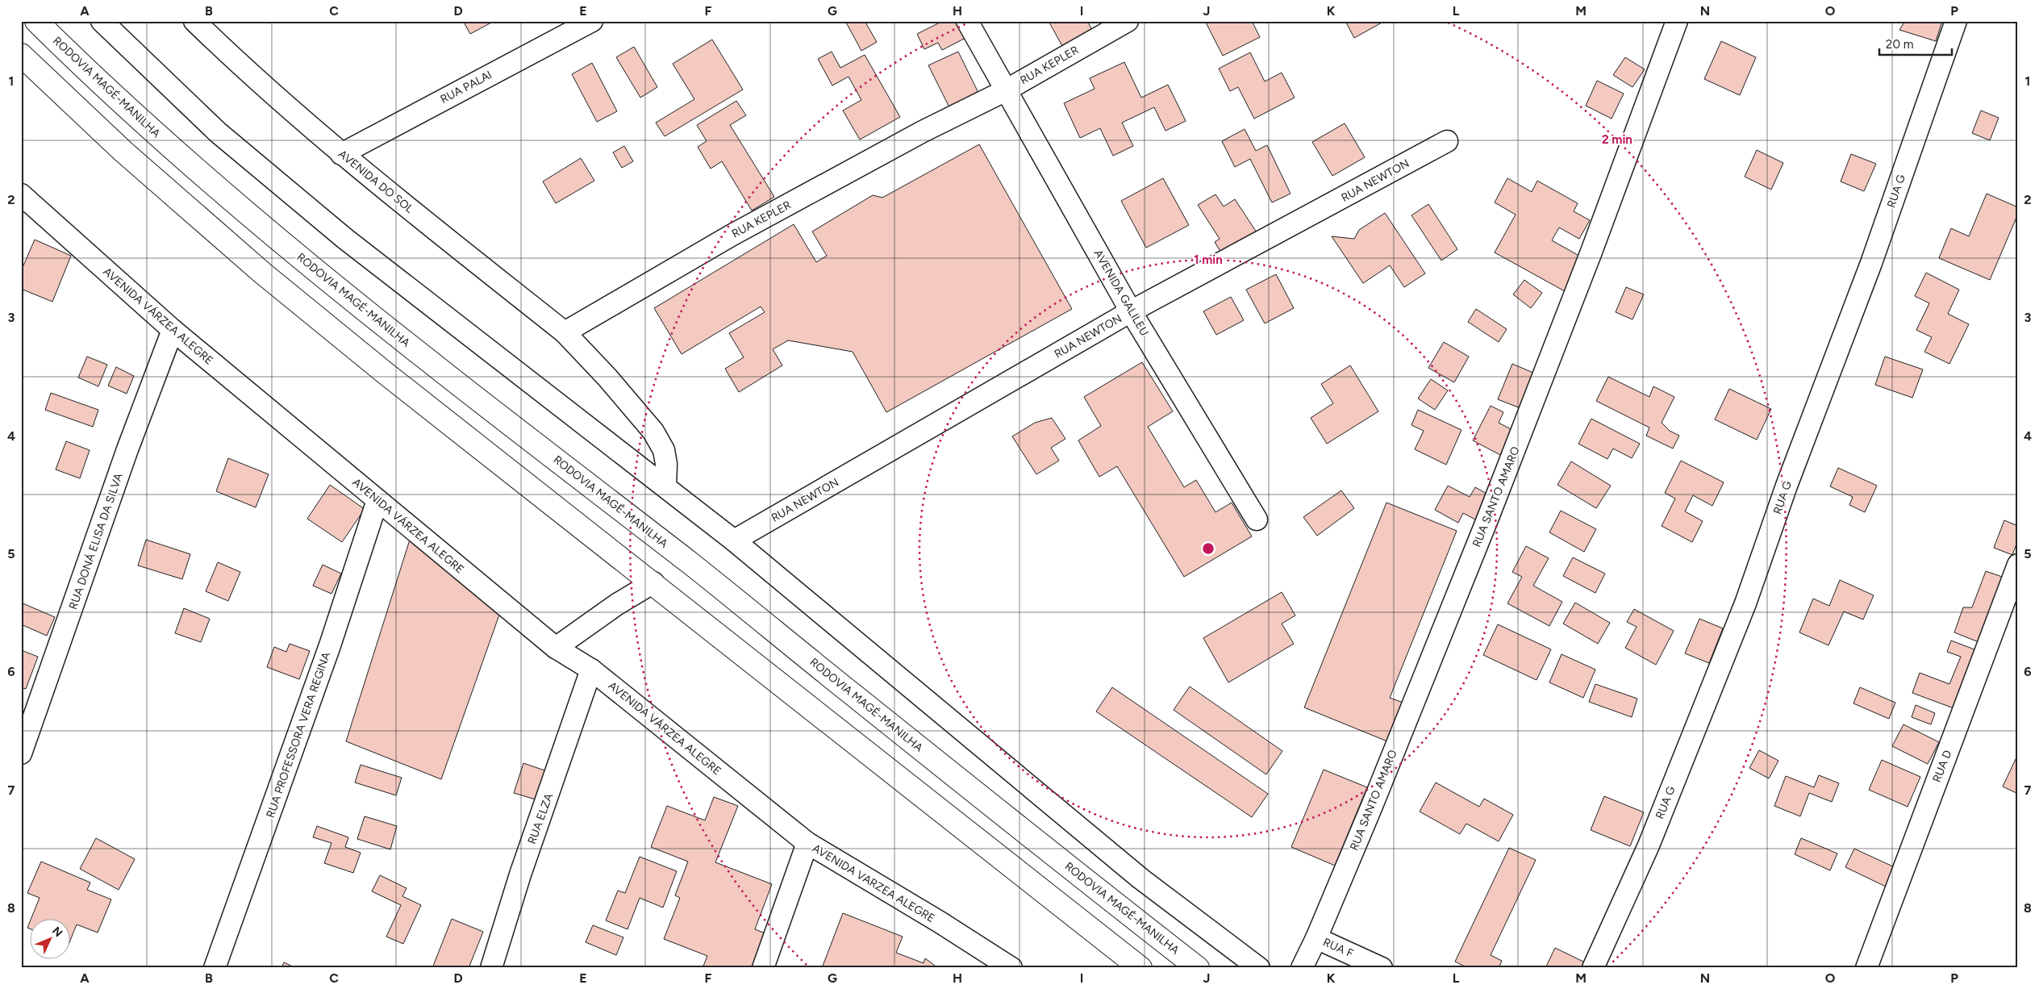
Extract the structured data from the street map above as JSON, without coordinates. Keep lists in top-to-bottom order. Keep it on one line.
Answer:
{"streets":{"highway":["RODOVIA MAGÉ-MANILHA"],"street":["RUA KEPLER","RUA PALAI","RUA NEWTON","AVENIDA DO SOL","RUA G","AVENIDA GALILEU","AVENIDA VÁRZEA ALEGRE","RUA SANTO AMARO","RUA DONÁ ELISA DA SILVA","RUA PROFESSORA VERA REGINA","RUA D","RUA ELZA","AVENIDA VARZEA ALEGRE","RUA F"]},"crossings":[["RUA KEPLER","AVENIDA DO SOL"],["RUA KEPLER","AVENIDA GALILEU"],["RUA PALAI","AVENIDA DO SOL"],["RUA NEWTON","AVENIDA GALILEU"],["AVENIDA VÁRZEA ALEGRE","RUA DONÁ ELISA DA SILVA"],["AVENIDA VÁRZEA ALEGRE","RUA PROFESSORA VERA REGINA"],["AVENIDA VÁRZEA ALEGRE","RUA ELZA"],["AVENIDA VÁRZEA ALEGRE","AVENIDA VARZEA ALEGRE"],["RUA SANTO AMARO","RUA F"]],"scale_bar":"20 m","north":"top right","grid":{"columns":["A","B","C","D","E","F","G","H","I","J","K","L","M","N","O","P"],"rows":["1","2","3","4","5","6","7","8"]},"rings":["2 min","1 min"]}
